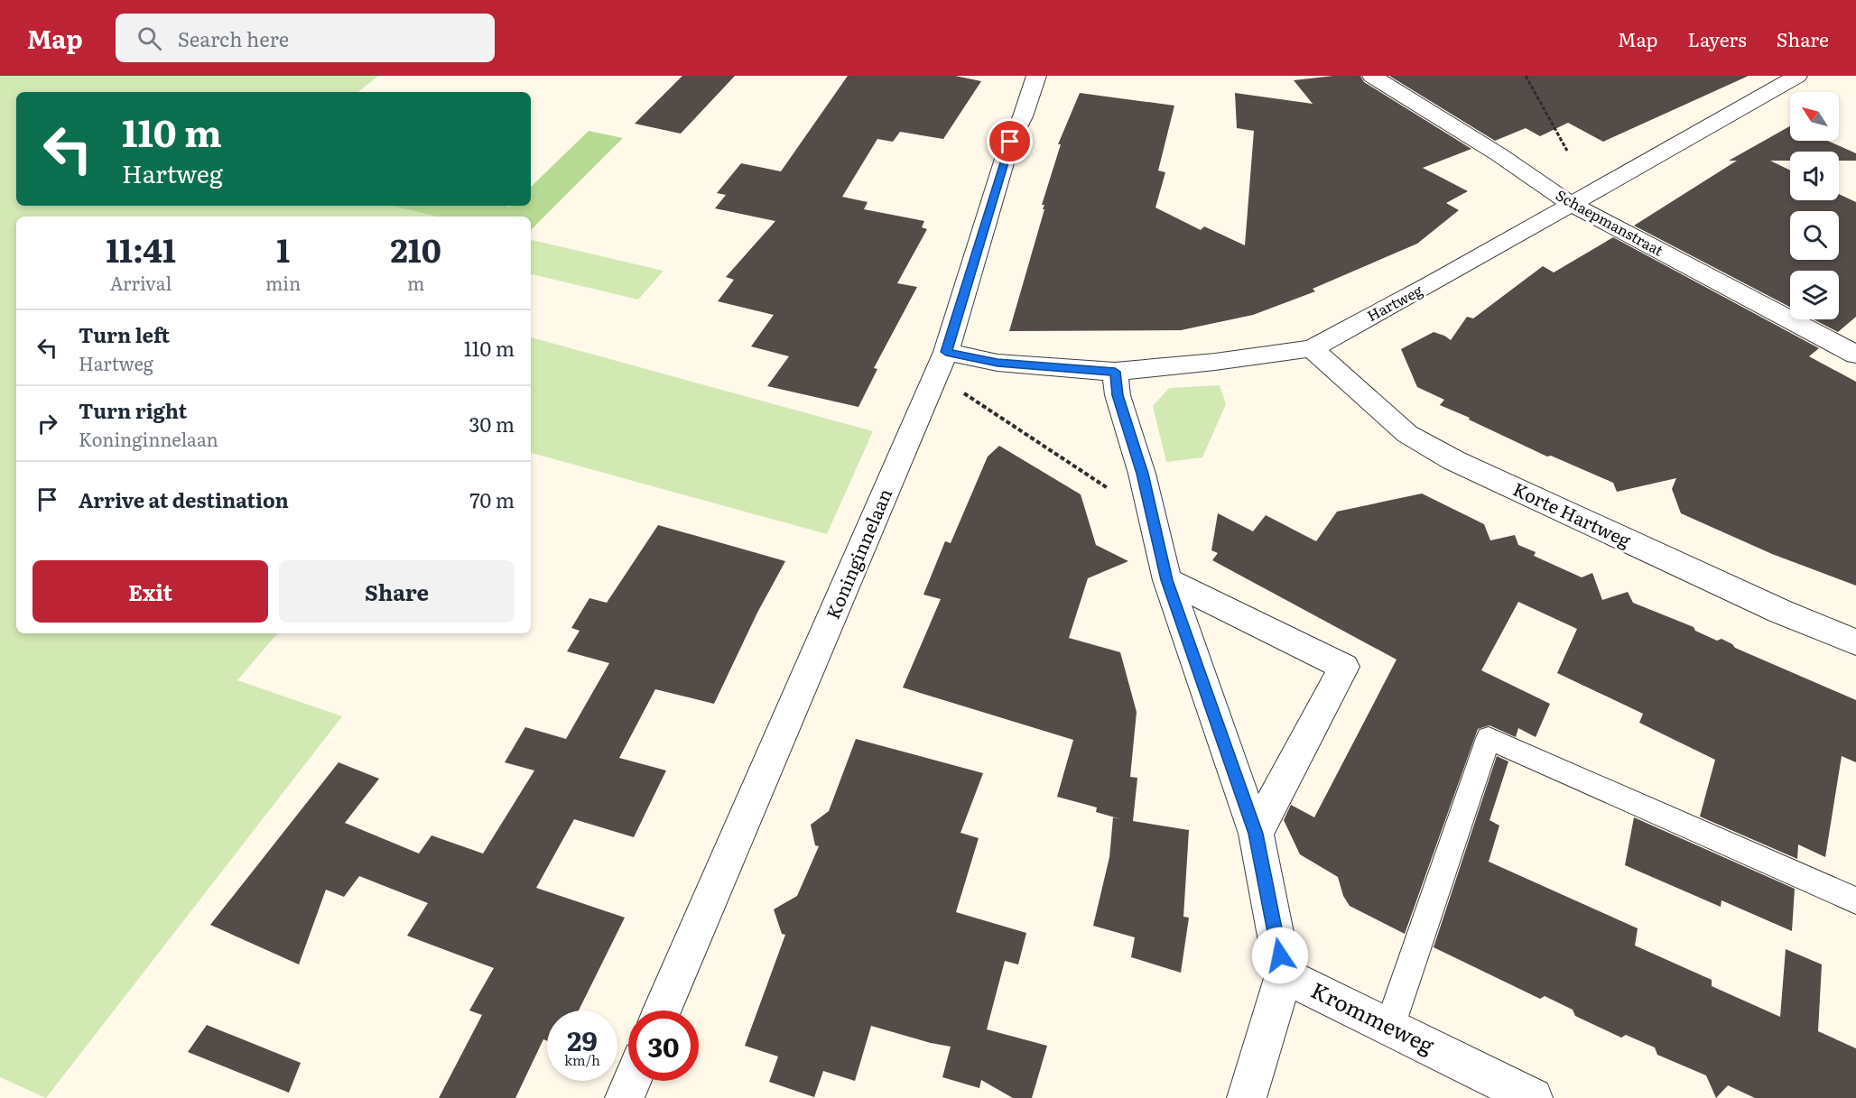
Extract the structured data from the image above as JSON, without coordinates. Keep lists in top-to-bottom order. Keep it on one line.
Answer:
{"streets":{"street":["Schaepmanstraat","Hartweg","Korte Hartweg","Koninginnelaan","Krommeweg"]},"crossings":[["Schaepmanstraat","Hartweg"],["Hartweg","Korte Hartweg"],["Hartweg","Koninginnelaan"]],"north":"top left","page":{"header":"Map","search":"Search here","nav":["Map","Layers","Share"],"turn":["110 m","Hartweg"],"eta":["11:41","Arrival","1","min","210","m"],"list":[{"name":"Turn left","note":"Hartweg","value":"110 m"},{"name":"Turn right","note":"Koninginnelaan","value":"30 m"},{"name":"Arrive at destination","value":"70 m"}],"buttons":["Exit","Share"],"speed":"29 km/h","limit":"30"}}
